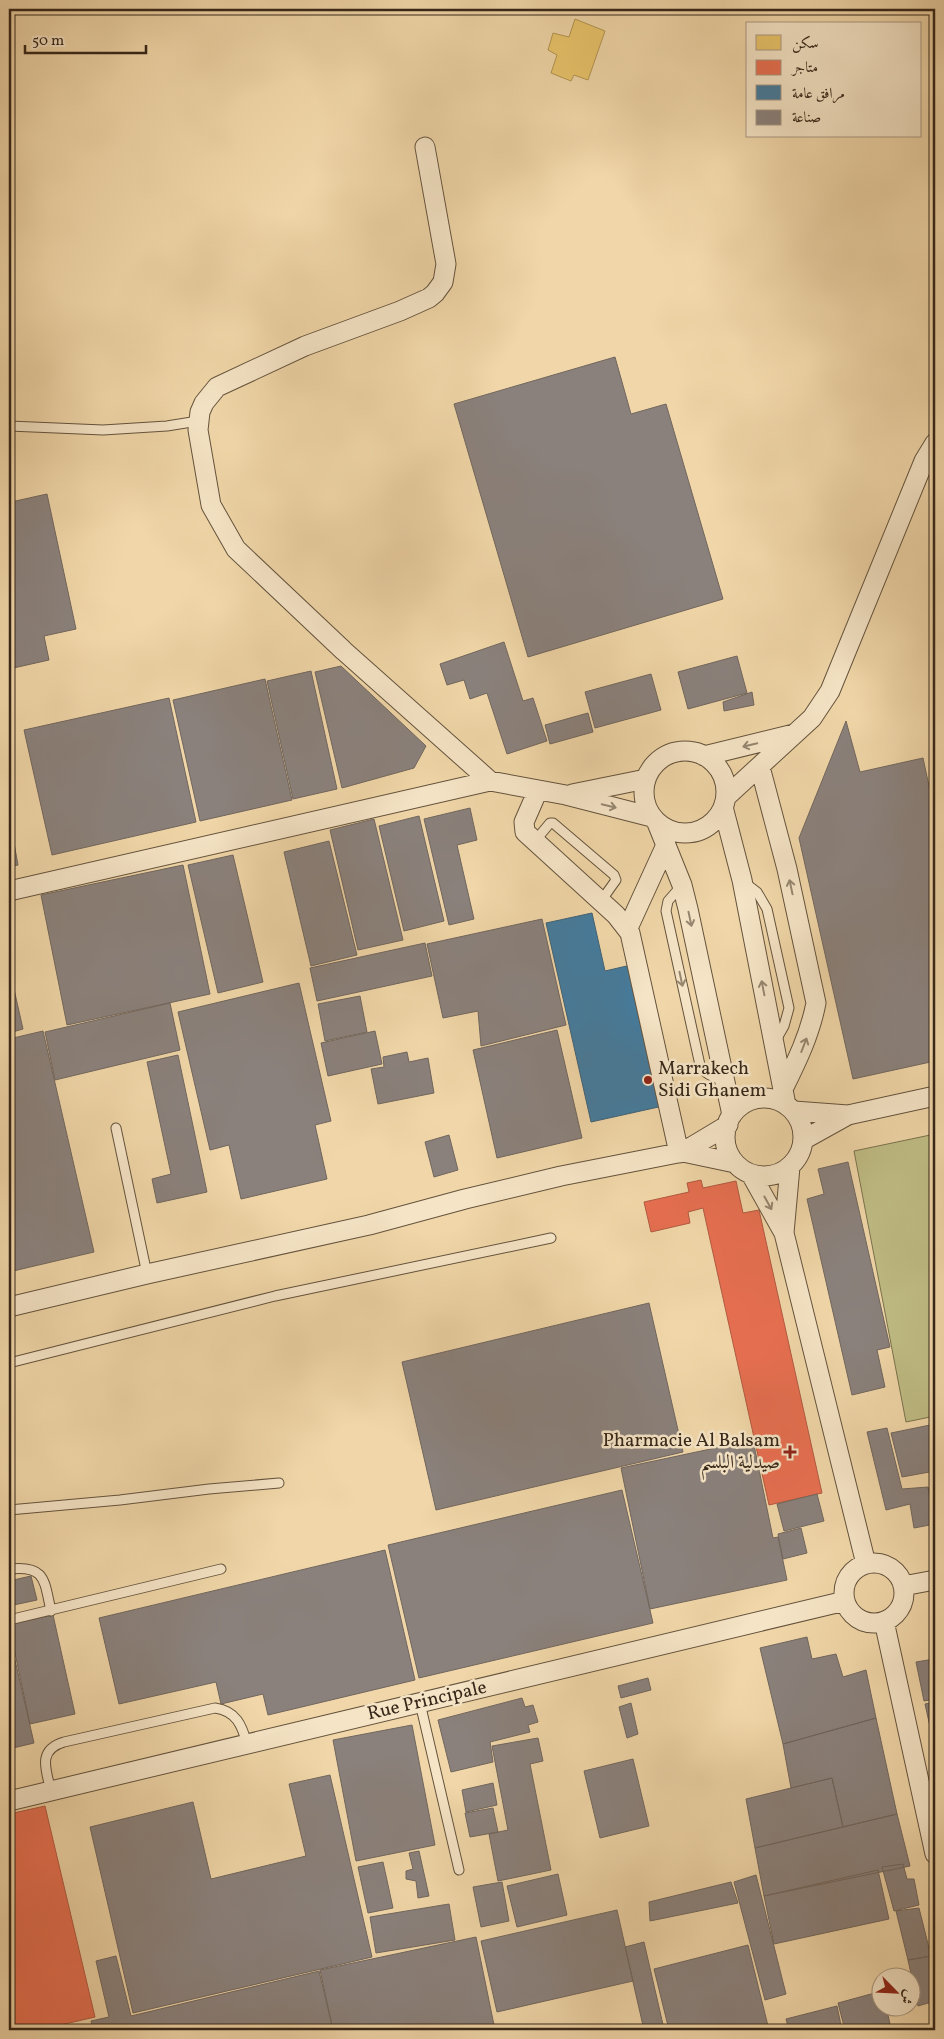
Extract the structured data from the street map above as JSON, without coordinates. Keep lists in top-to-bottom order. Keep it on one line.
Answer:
{"streets":{"street":["Rue Principale"]},"places":{"other":["Marrakech Sidi Ghanem"],"health":["Pharmacie Al Balsam صيدلية البلسم"]},"legend":["سكن","متاجر","مرافق عامة","صناعة"],"scale_bar":"50 m","north":"bottom right"}
